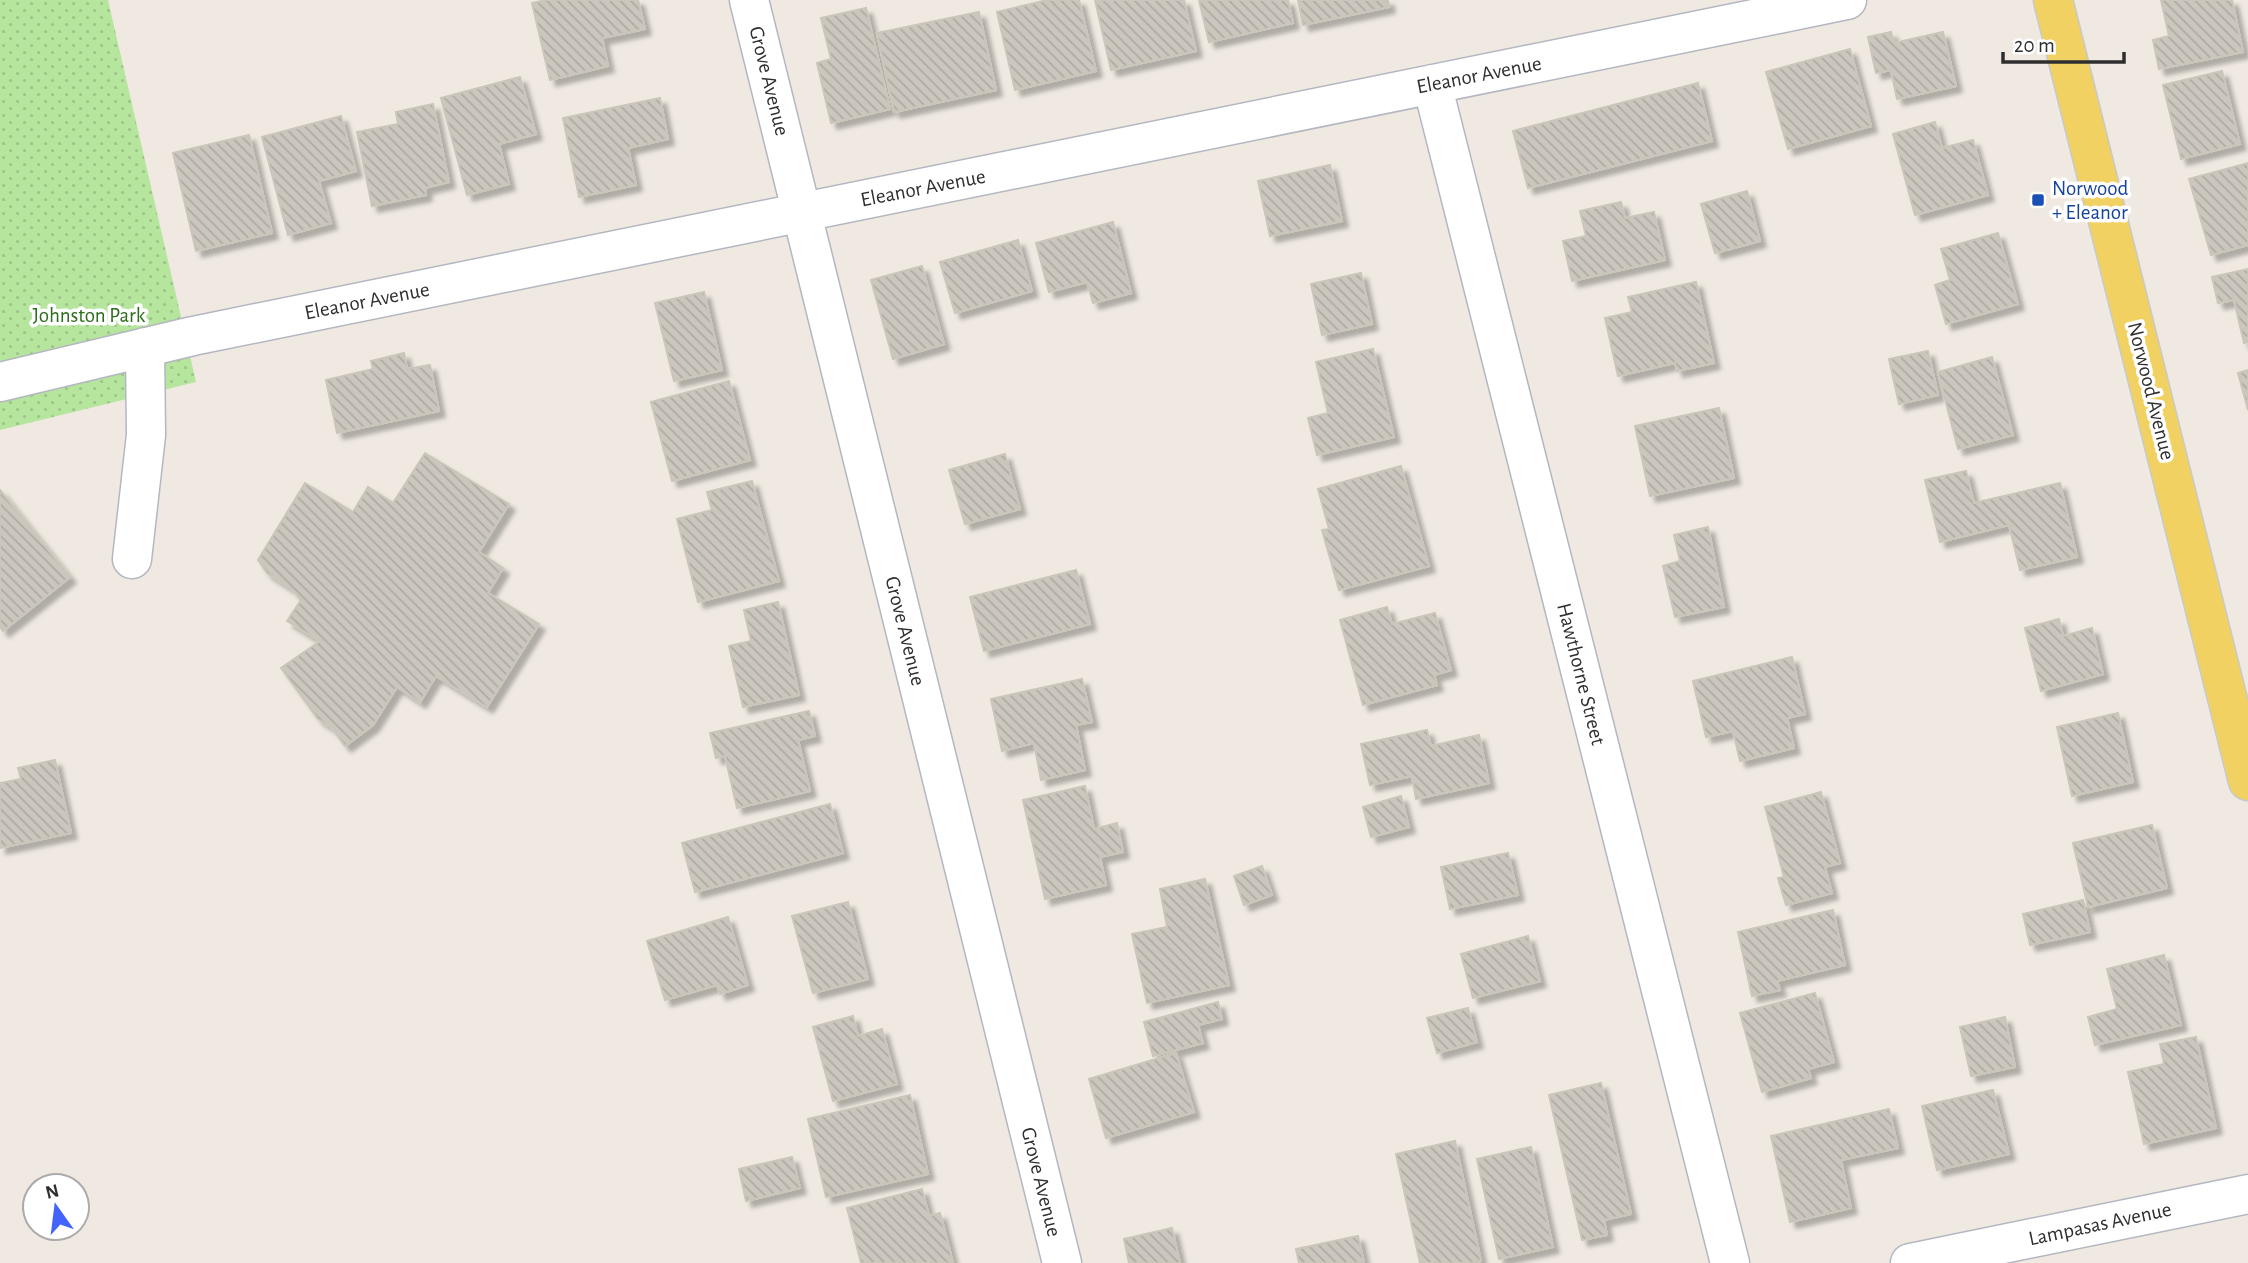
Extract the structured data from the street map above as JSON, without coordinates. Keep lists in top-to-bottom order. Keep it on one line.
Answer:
{"streets":{"main road":["Norwood Avenue"],"street":["Eleanor Avenue","Grove Avenue","Hawthorne Street","Lampasas Avenue"]},"crossings":[["Eleanor Avenue","Grove Avenue"],["Eleanor Avenue","Hawthorne Street"]],"parks":["Johnston Park"],"places":{"transit":["Norwood + Eleanor"]},"scale_bar":"20 m","north":"top"}
